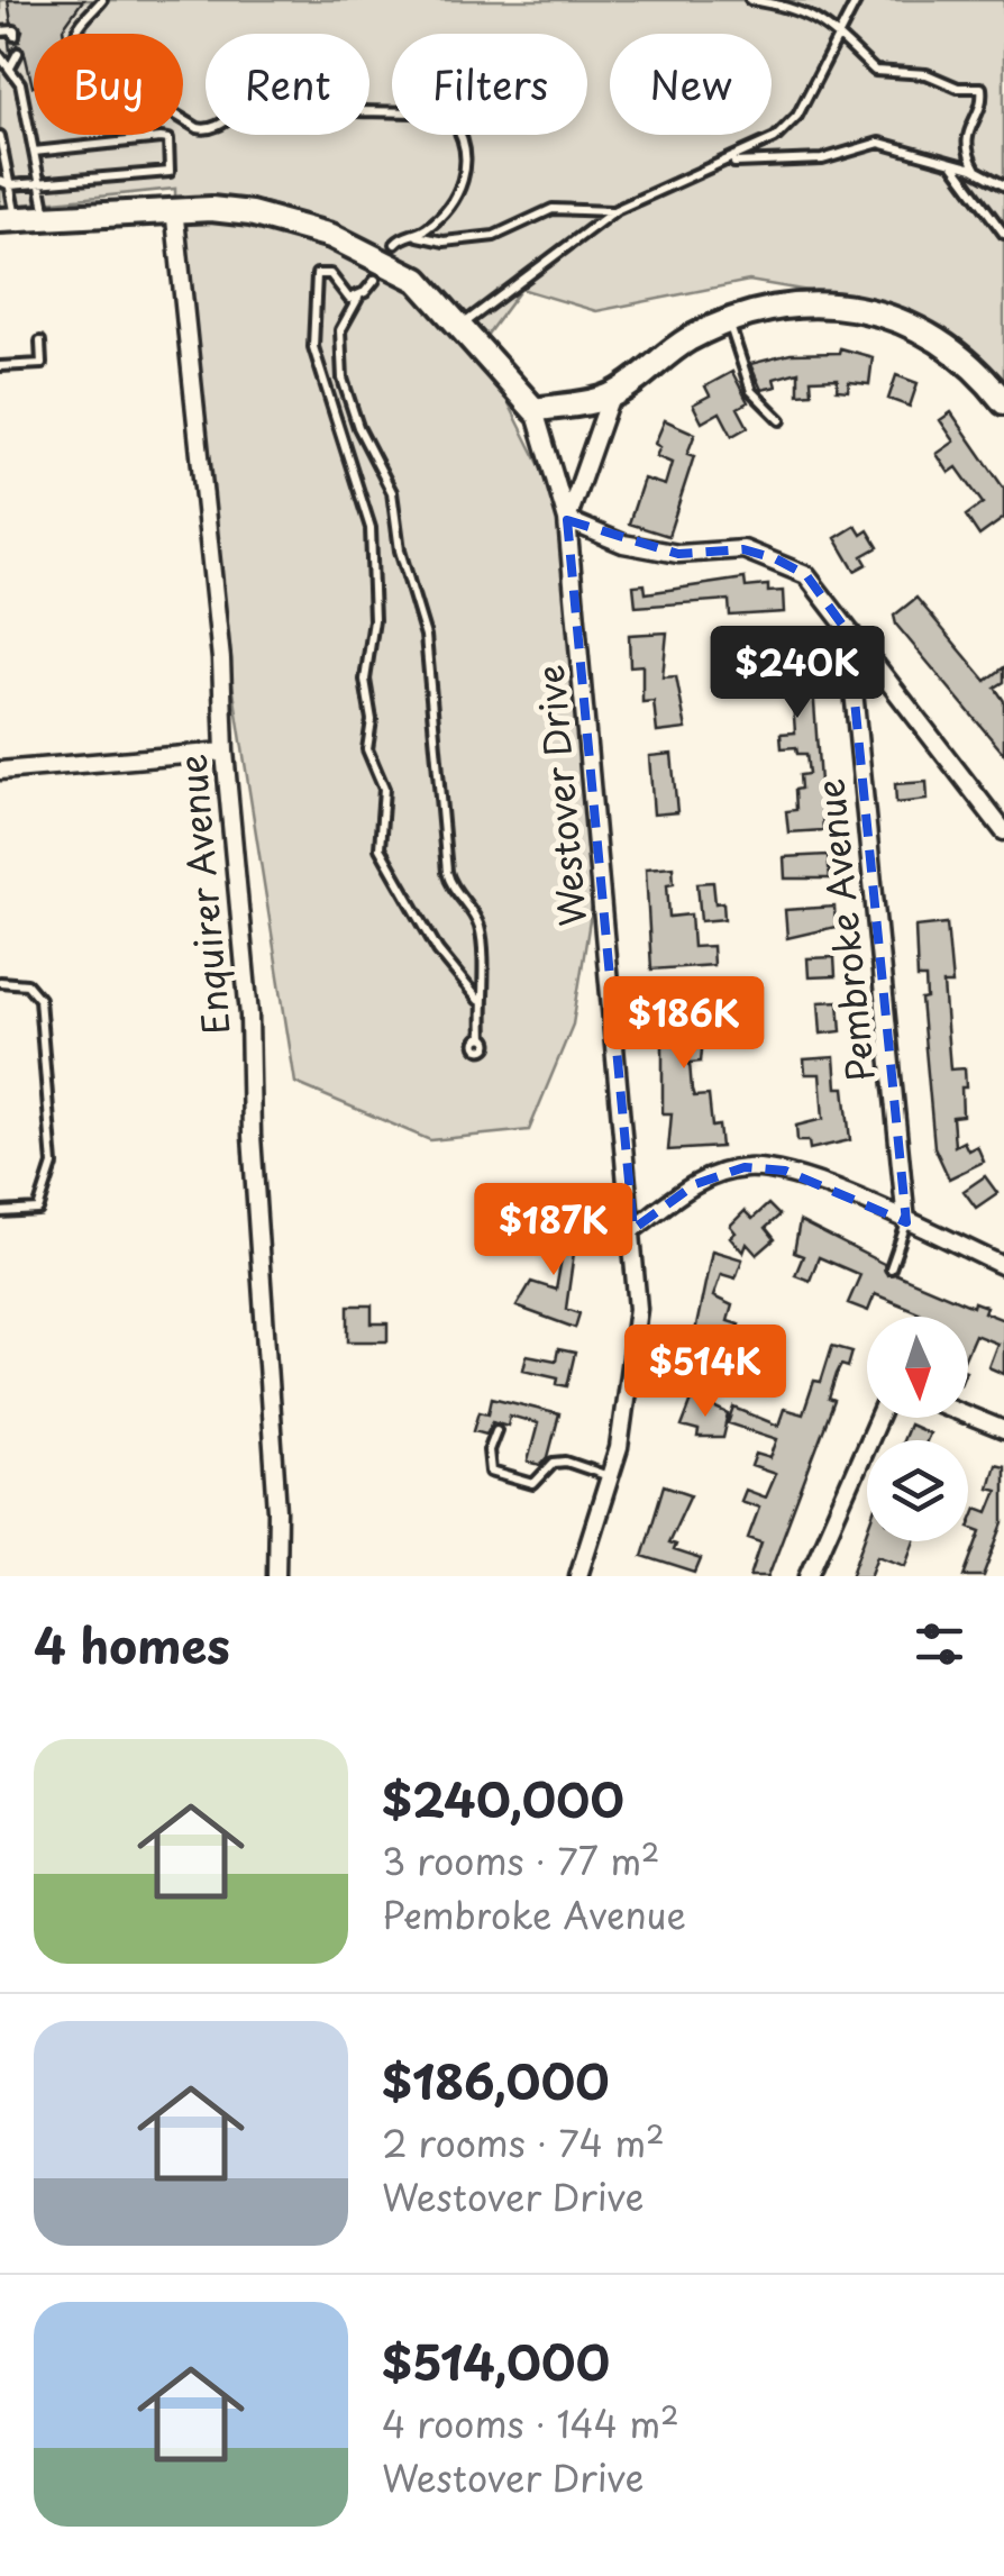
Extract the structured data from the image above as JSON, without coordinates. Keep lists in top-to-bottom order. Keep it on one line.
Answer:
{"streets":{"street":["Westover Drive","Enquirer Avenue","Pembroke Avenue"]},"north":"bottom","page":{"chip":["Buy","Rent","Filters","New"],"price":["$240K","$186K","$187K","$514K"],"heading":"4 homes","list":[{"name":"$240,000","note":"3 rooms · 77 m² · Pembroke Avenue"},{"name":"$186,000","note":"2 rooms · 74 m² · Westover Drive"},{"name":"$514,000","note":"4 rooms · 144 m² · Westover Drive"}]}}
